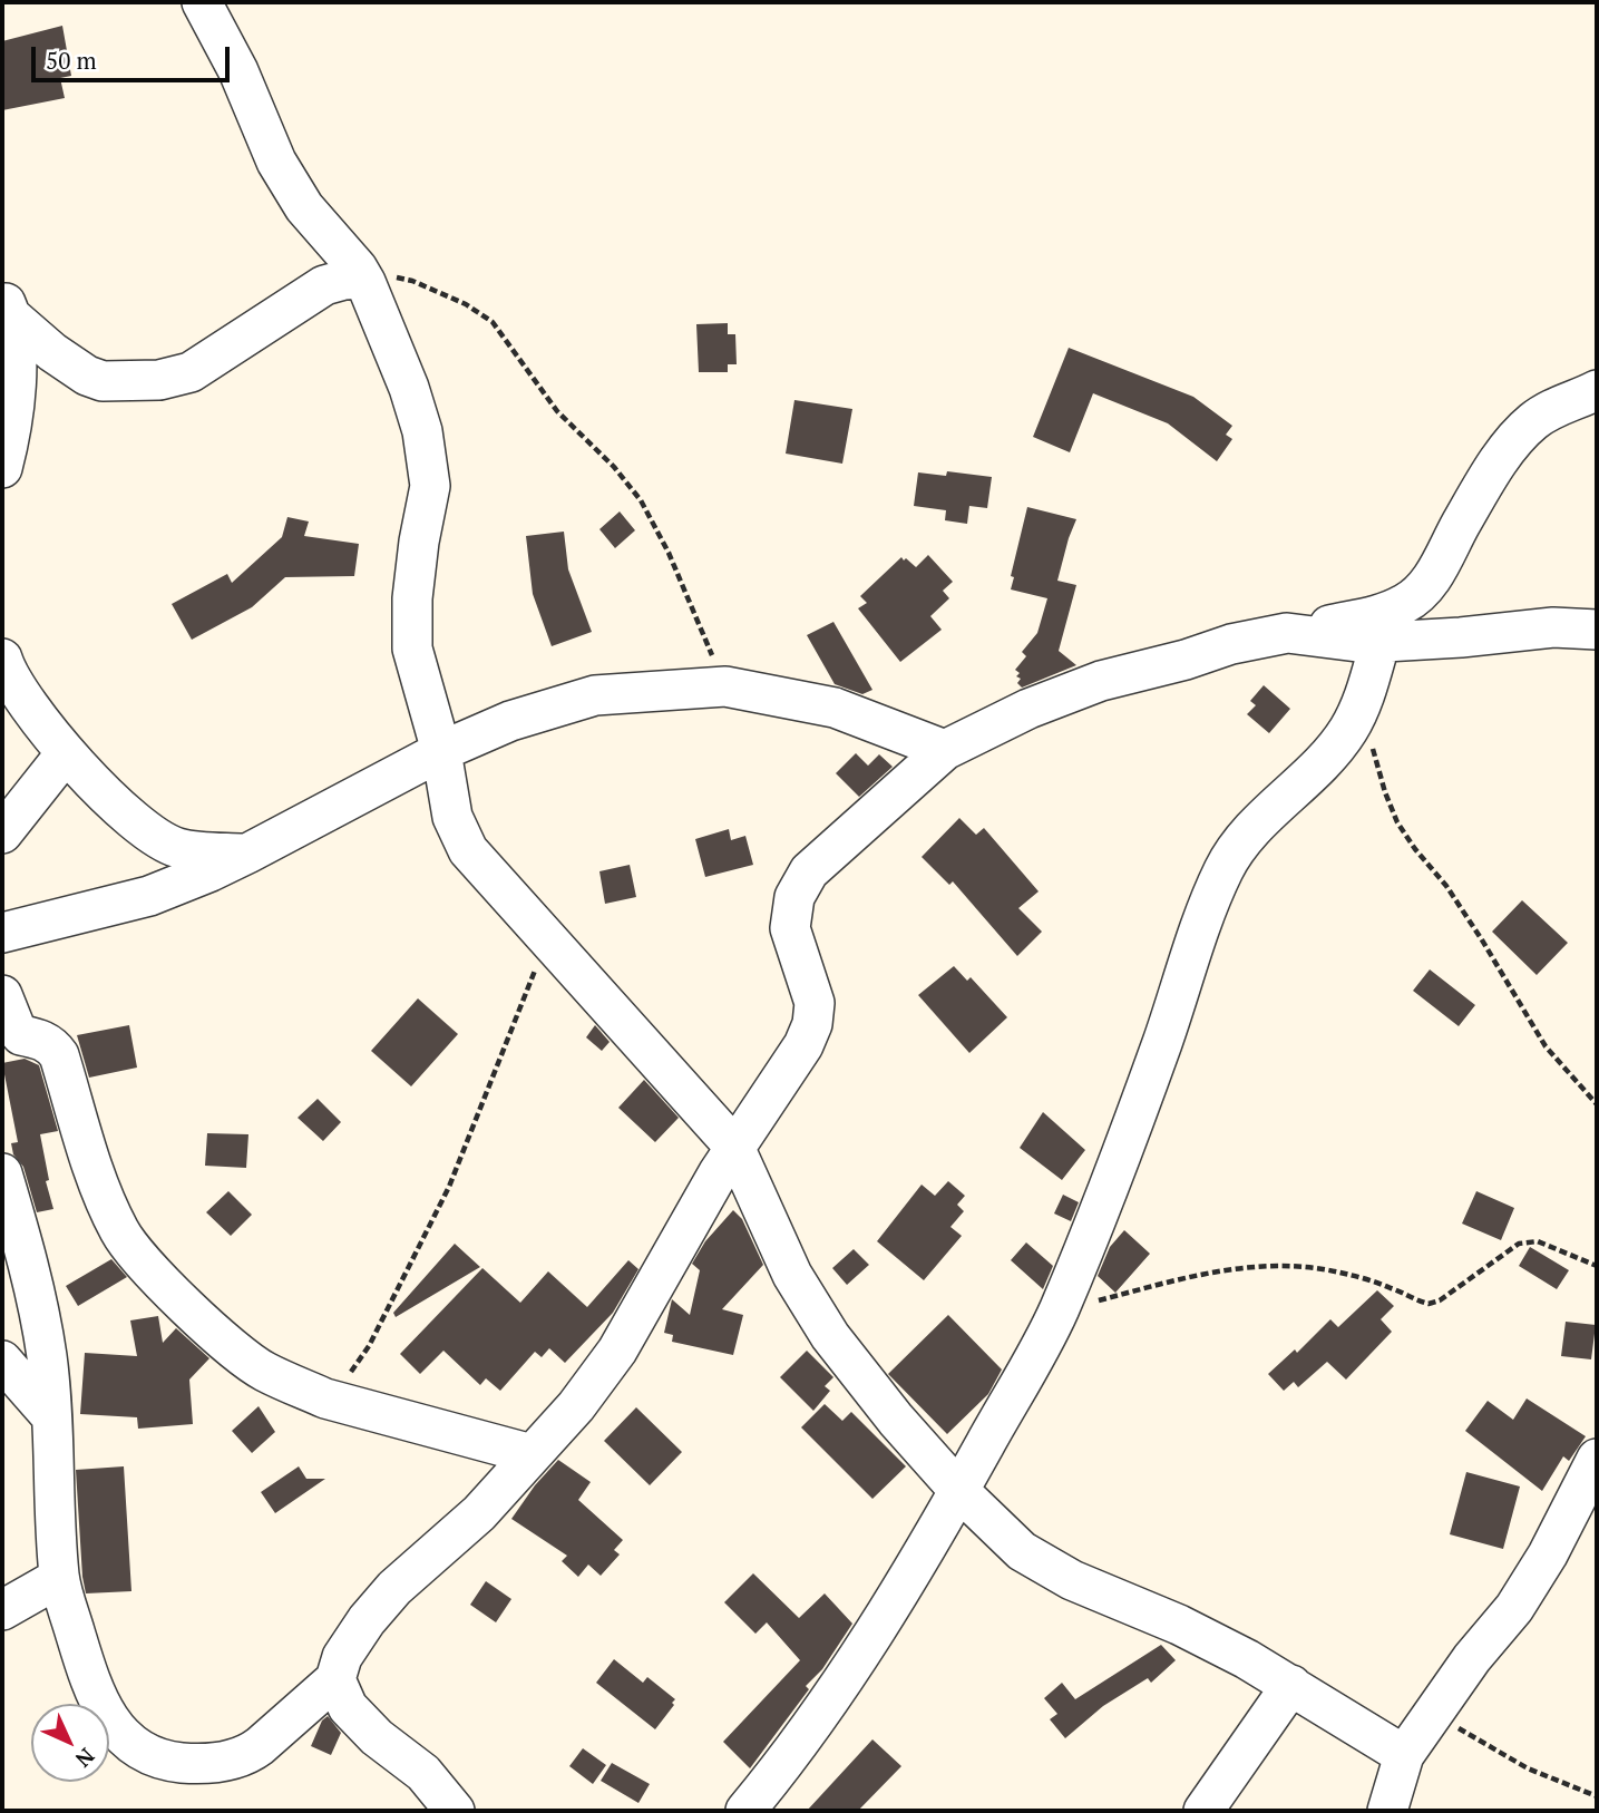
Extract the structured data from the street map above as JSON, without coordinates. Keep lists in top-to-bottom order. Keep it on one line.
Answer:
{"scale_bar":"50 m","north":"bottom right"}
